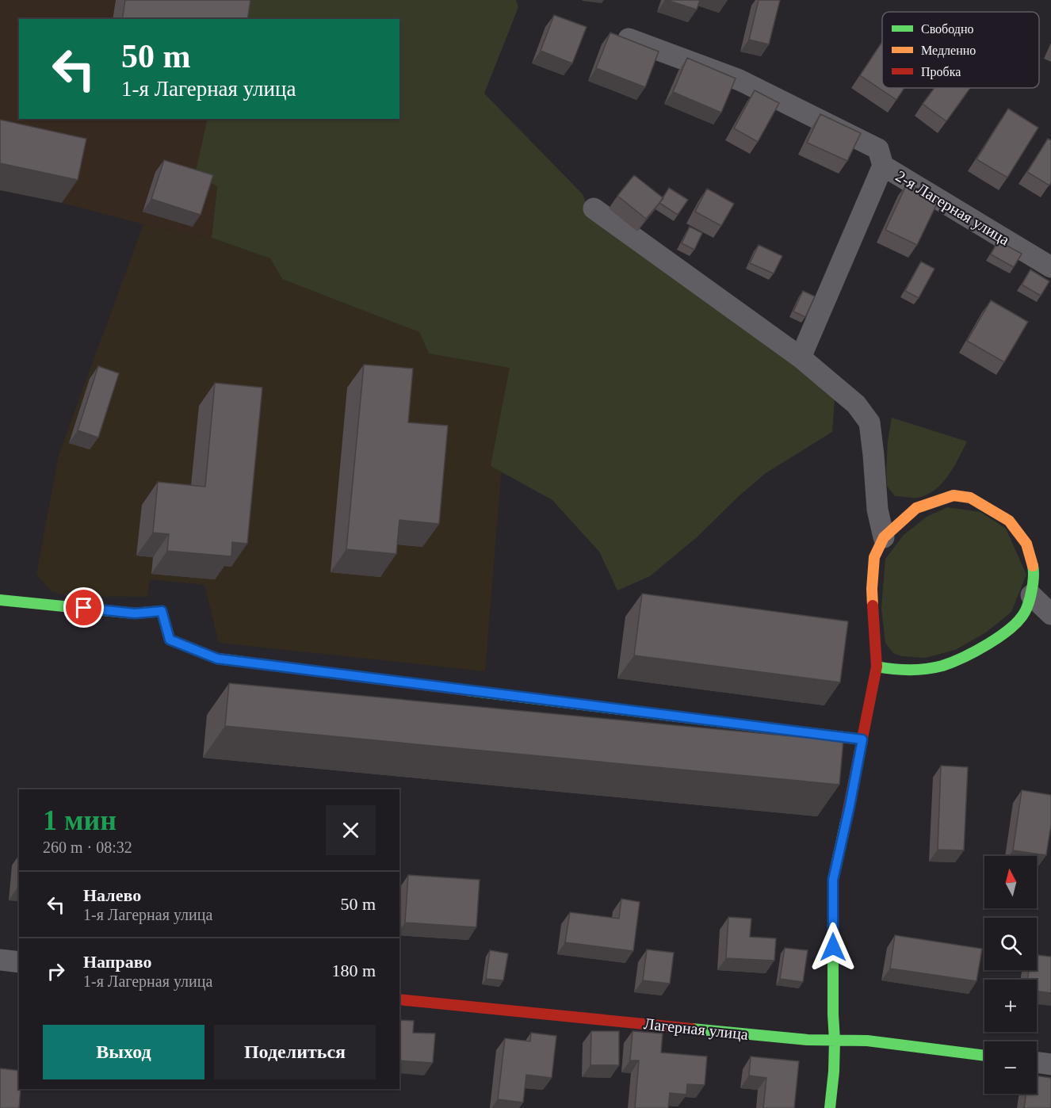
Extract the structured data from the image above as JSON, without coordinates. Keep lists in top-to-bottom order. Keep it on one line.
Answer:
{"streets":{"street":["2-я Лагерная улица","Лагерная улица"]},"legend":["Свободно","Медленно","Пробка"],"north":"top","page":{"turn":["50 m","1-я Лагерная улица"],"heading":["1 мин","260 m · 08:32"],"map_buttons":["+","−"],"list":[{"name":"Налево","note":"1-я Лагерная улица","value":"50 m"},{"name":"Направо","note":"1-я Лагерная улица","value":"180 m"}],"buttons":["Выход","Поделиться"]}}
